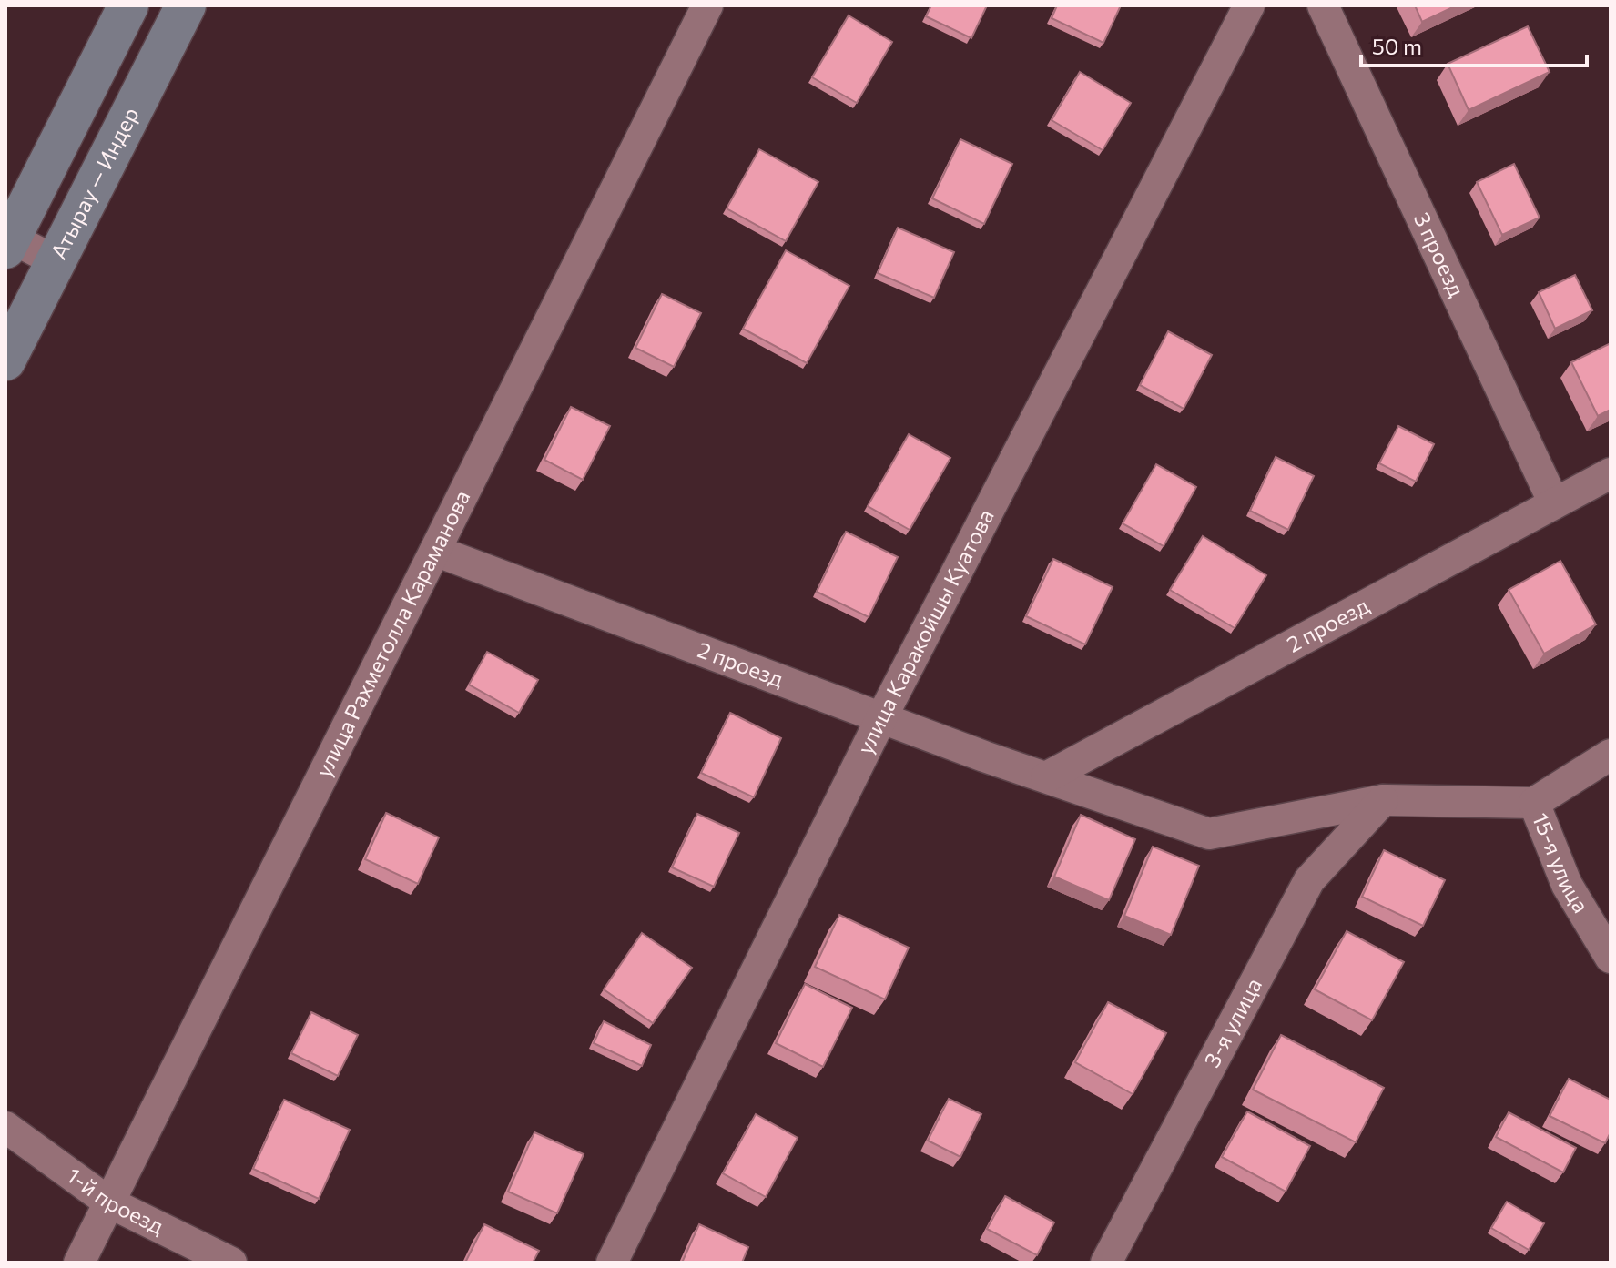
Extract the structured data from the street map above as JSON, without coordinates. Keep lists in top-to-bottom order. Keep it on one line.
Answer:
{"streets":{"main road":["Атырау — Индер"],"street":["3 проезд","2 проезд","улица Каракойшы Куатова","улица Рахметолла Караманова","15-я улица","3-я улица","1-й проезд"]},"crossings":[["3 проезд","2 проезд"],["2 проезд","улица Каракойшы Куатова"],["2 проезд","улица Рахметолла Караманова"],["2 проезд","15-я улица"],["2 проезд","3-я улица"],["улица Рахметолла Караманова","1-й проезд"]],"scale_bar":"50 m"}
